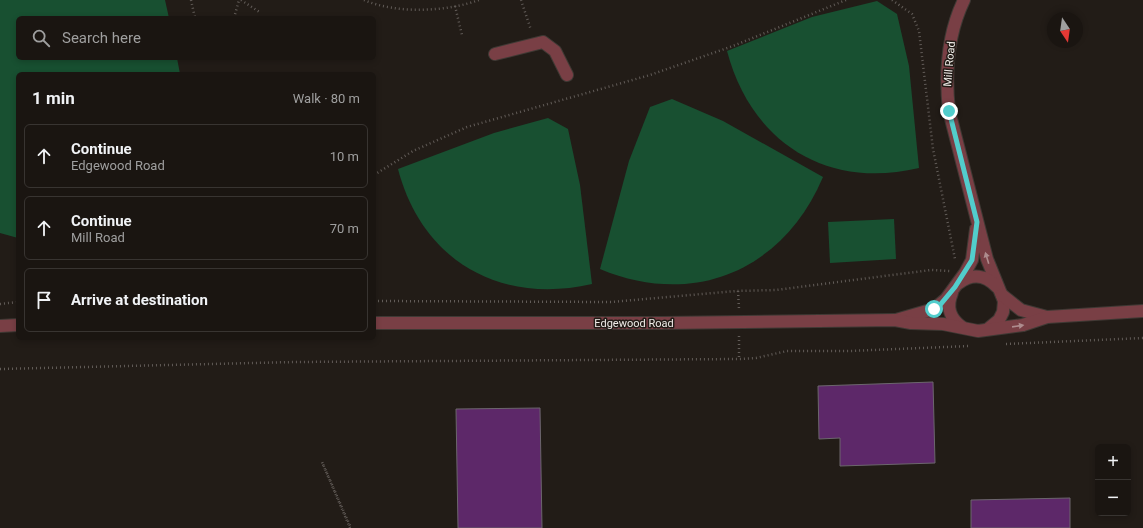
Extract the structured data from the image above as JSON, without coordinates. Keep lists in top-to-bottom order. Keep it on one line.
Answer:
{"streets":{"street":["Mill Road","Edgewood Road"]},"crossings":[["Mill Road","Edgewood Road"]],"north":"bottom","page":{"search":"Search here","heading":["1 min","Walk · 80 m"],"list":[["Continue","Edgewood Road","10 m"],["Continue","Mill Road","70 m"],"Arrive at destination"],"map_buttons":["+","−"]}}
